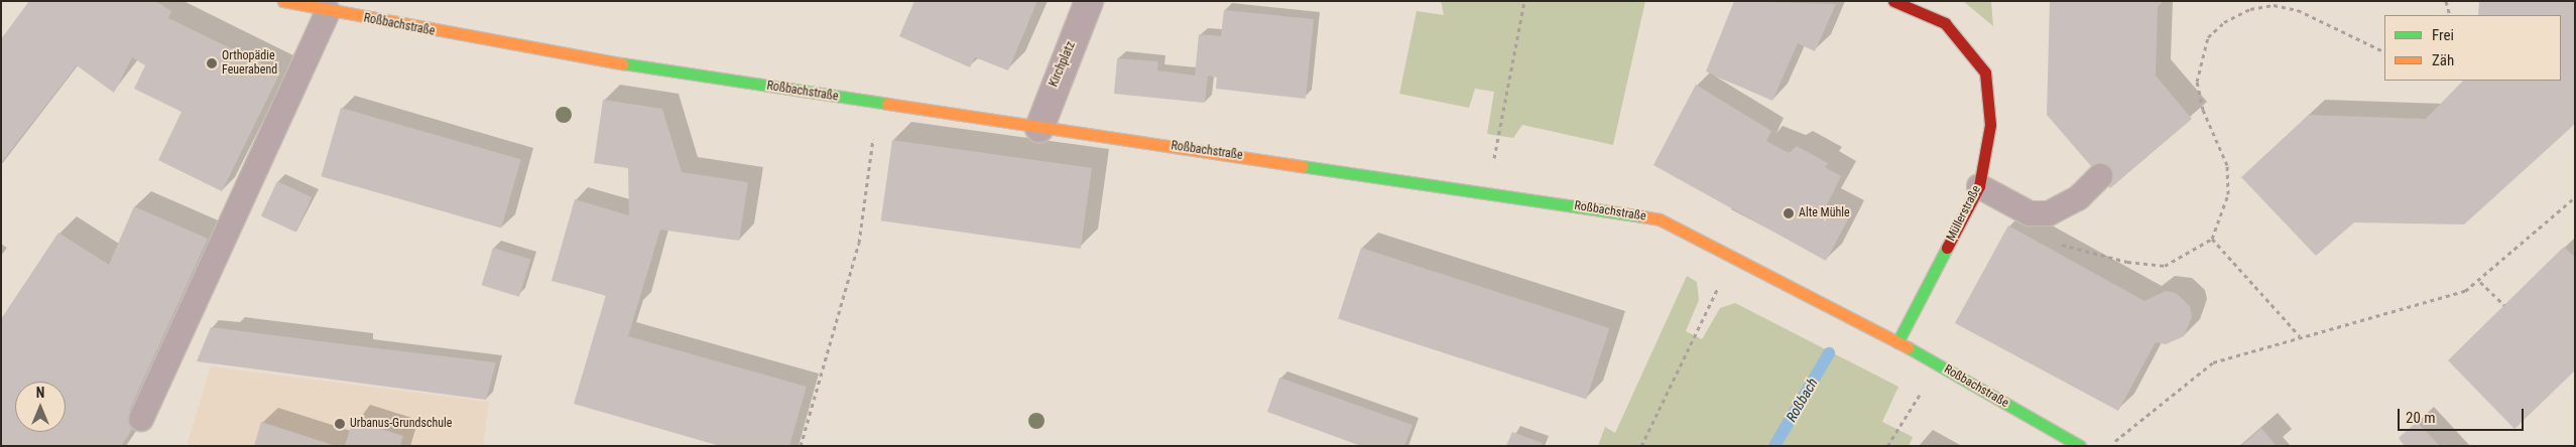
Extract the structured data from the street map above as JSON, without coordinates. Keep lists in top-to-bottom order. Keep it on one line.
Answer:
{"streets":{"street":["Roßbachstraße","Kirchplatz","Müllerstraße"]},"crossings":[["Roßbachstraße","Kirchplatz"],["Roßbachstraße","Müllerstraße"]],"water":["Roßbach"],"places":["Orthopädie Feuerabend","Alte Mühle","Urbanus-Grundschule"],"legend":["Frei","Zäh"],"scale_bar":"20 m","north":"top"}
